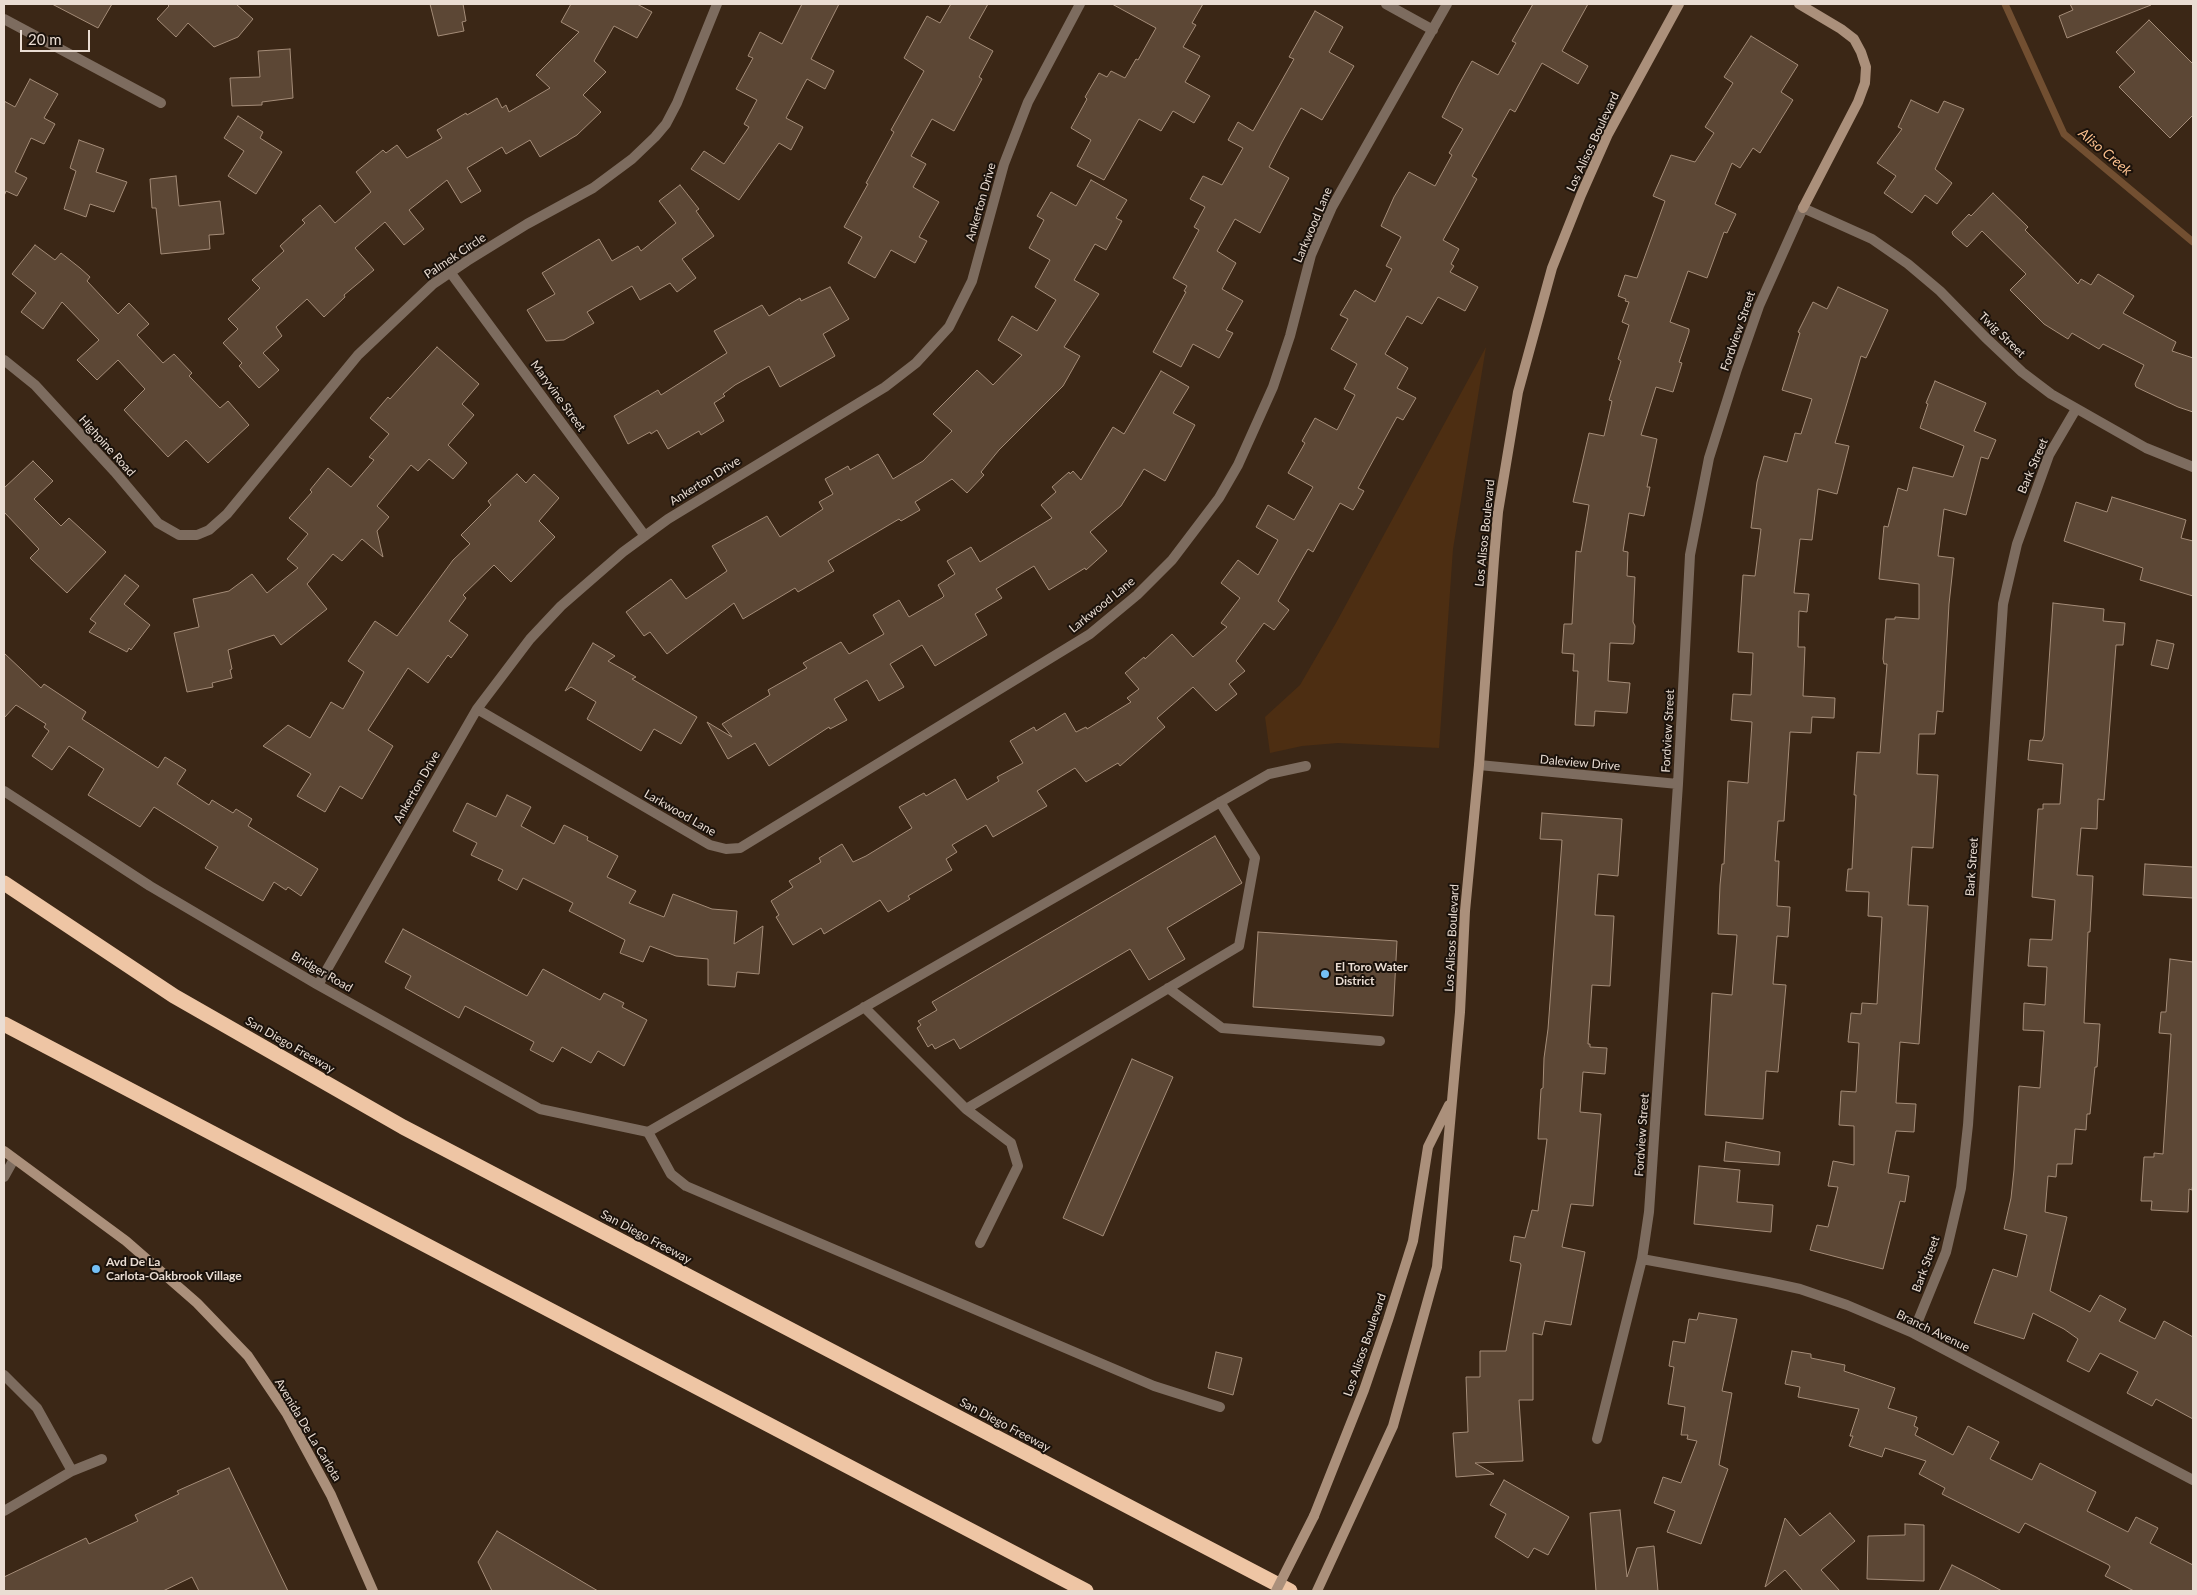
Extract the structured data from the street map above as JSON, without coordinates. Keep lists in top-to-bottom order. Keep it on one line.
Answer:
{"streets":{"highway":["San Diego Freeway"],"main road":["Los Alisos Boulevard","Fordview Street","Avenida De La Carlota"],"street":["Ankerton Drive","Larkwood Lane","Palmek Circle","Twig Street","Maryvine Street","Highpine Road","Bark Street","Daleview Drive","Bridger Road","Branch Avenue"]},"crossings":[["Los Alisos Boulevard","Daleview Drive"],["Ankerton Drive","Larkwood Lane"],["Ankerton Drive","Maryvine Street"],["Ankerton Drive","Bridger Road"],["Palmek Circle","Maryvine Street"],["Palmek Circle","Highpine Road"],["Fordview Street","Twig Street"],["Fordview Street","Daleview Drive"],["Fordview Street","Branch Avenue"],["Twig Street","Bark Street"],["Bark Street","Branch Avenue"]],"water":["Aliso Creek"],"places":["El Toro Water District","Avd De La Carlota-Oakbrook Village"],"scale_bar":"20 m"}
